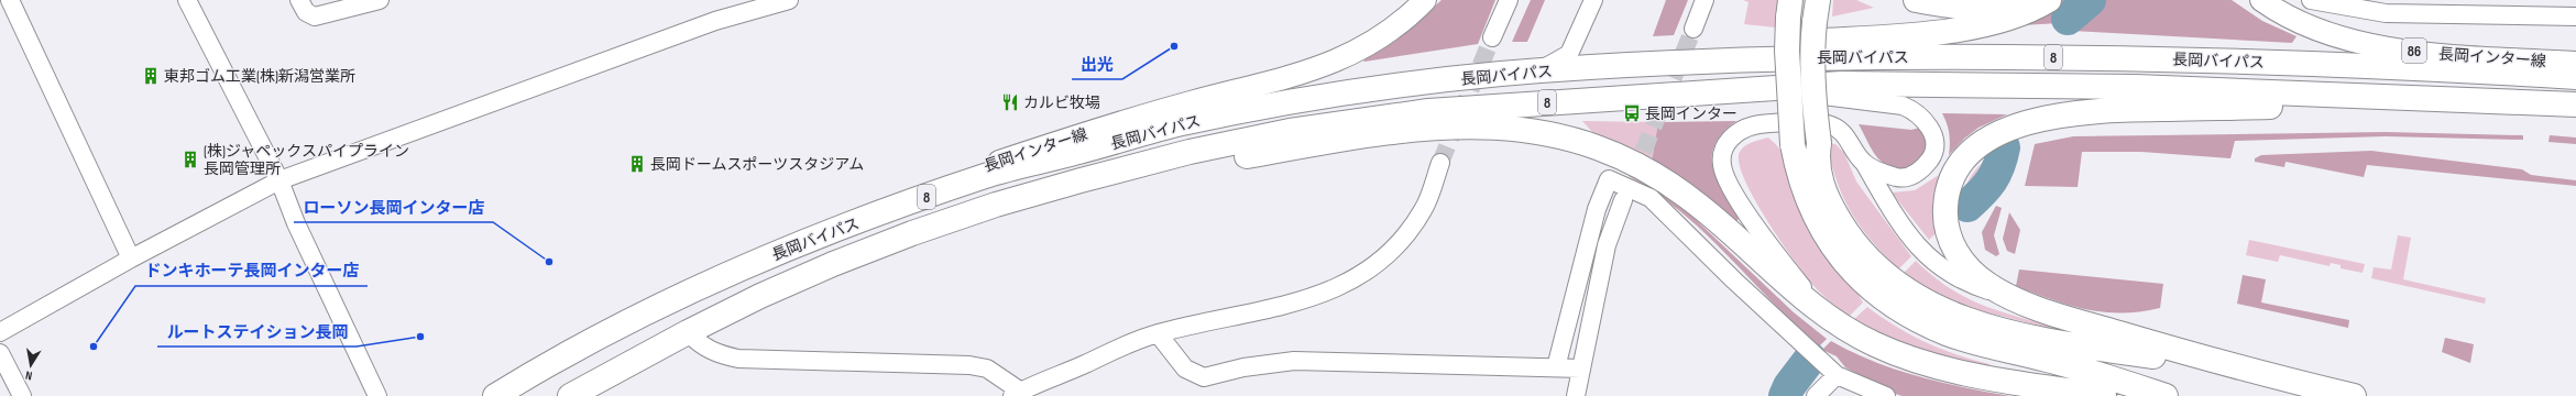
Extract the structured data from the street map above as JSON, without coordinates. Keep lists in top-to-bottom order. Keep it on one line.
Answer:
{"streets":{"highway":["長岡バイパス","8"],"main road":["86","長岡インター線"]},"crossings":[["長岡バイパス","長岡インター線"]],"places":{"other":["出光","ローソン長岡インター店","ルートステイション長岡","ドンキホーテ長岡インター店"],"building":["東邦ゴム工業(株)新潟営業所","(株)ジャペックスパイプライン 長岡管理所","長岡ドームスポーツスタジアム"],"restaurant":["カルビ牧場"],"bus stop":["長岡インター"]},"north":"bottom"}
